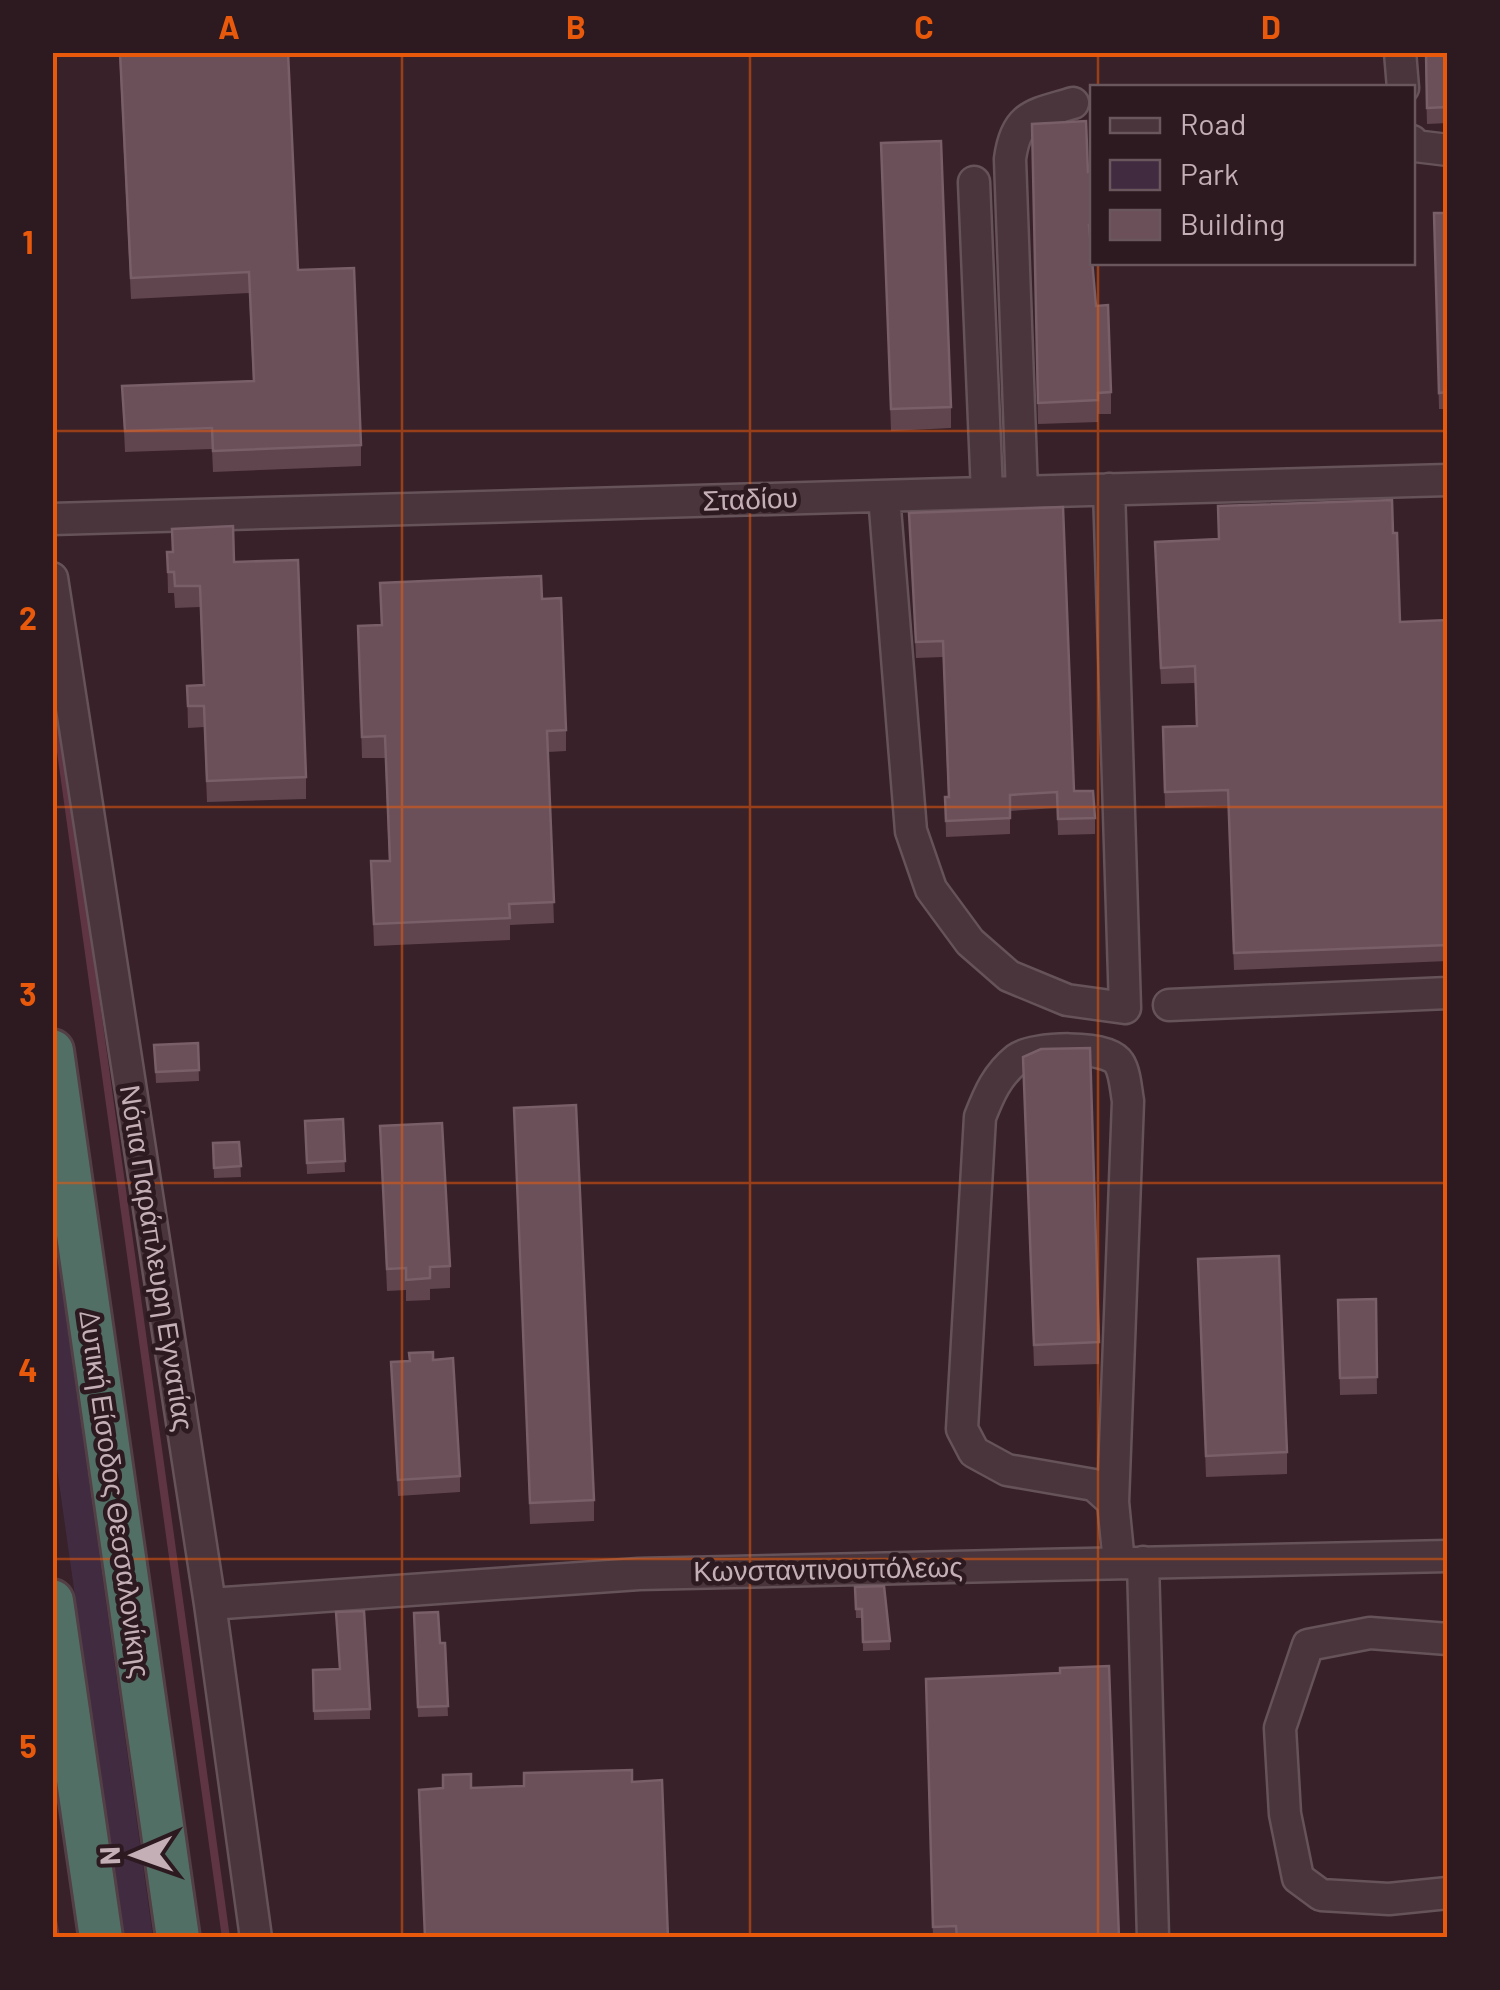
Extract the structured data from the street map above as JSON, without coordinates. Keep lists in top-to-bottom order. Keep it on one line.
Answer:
{"streets":{"highway":["Δυτική Είσοδος Θεσσαλονίκης"],"street":["Σταδίου","Νότια Παράπλευρη Εγνατίας","Κωνσταντινουπόλεως"]},"crossings":[["Νότια Παράπλευρη Εγνατίας","Κωνσταντινουπόλεως"]],"legend":["Road","Park","Building"],"north":"left","grid":{"columns":["A","B","C","D"],"rows":["1","2","3","4","5"]}}
